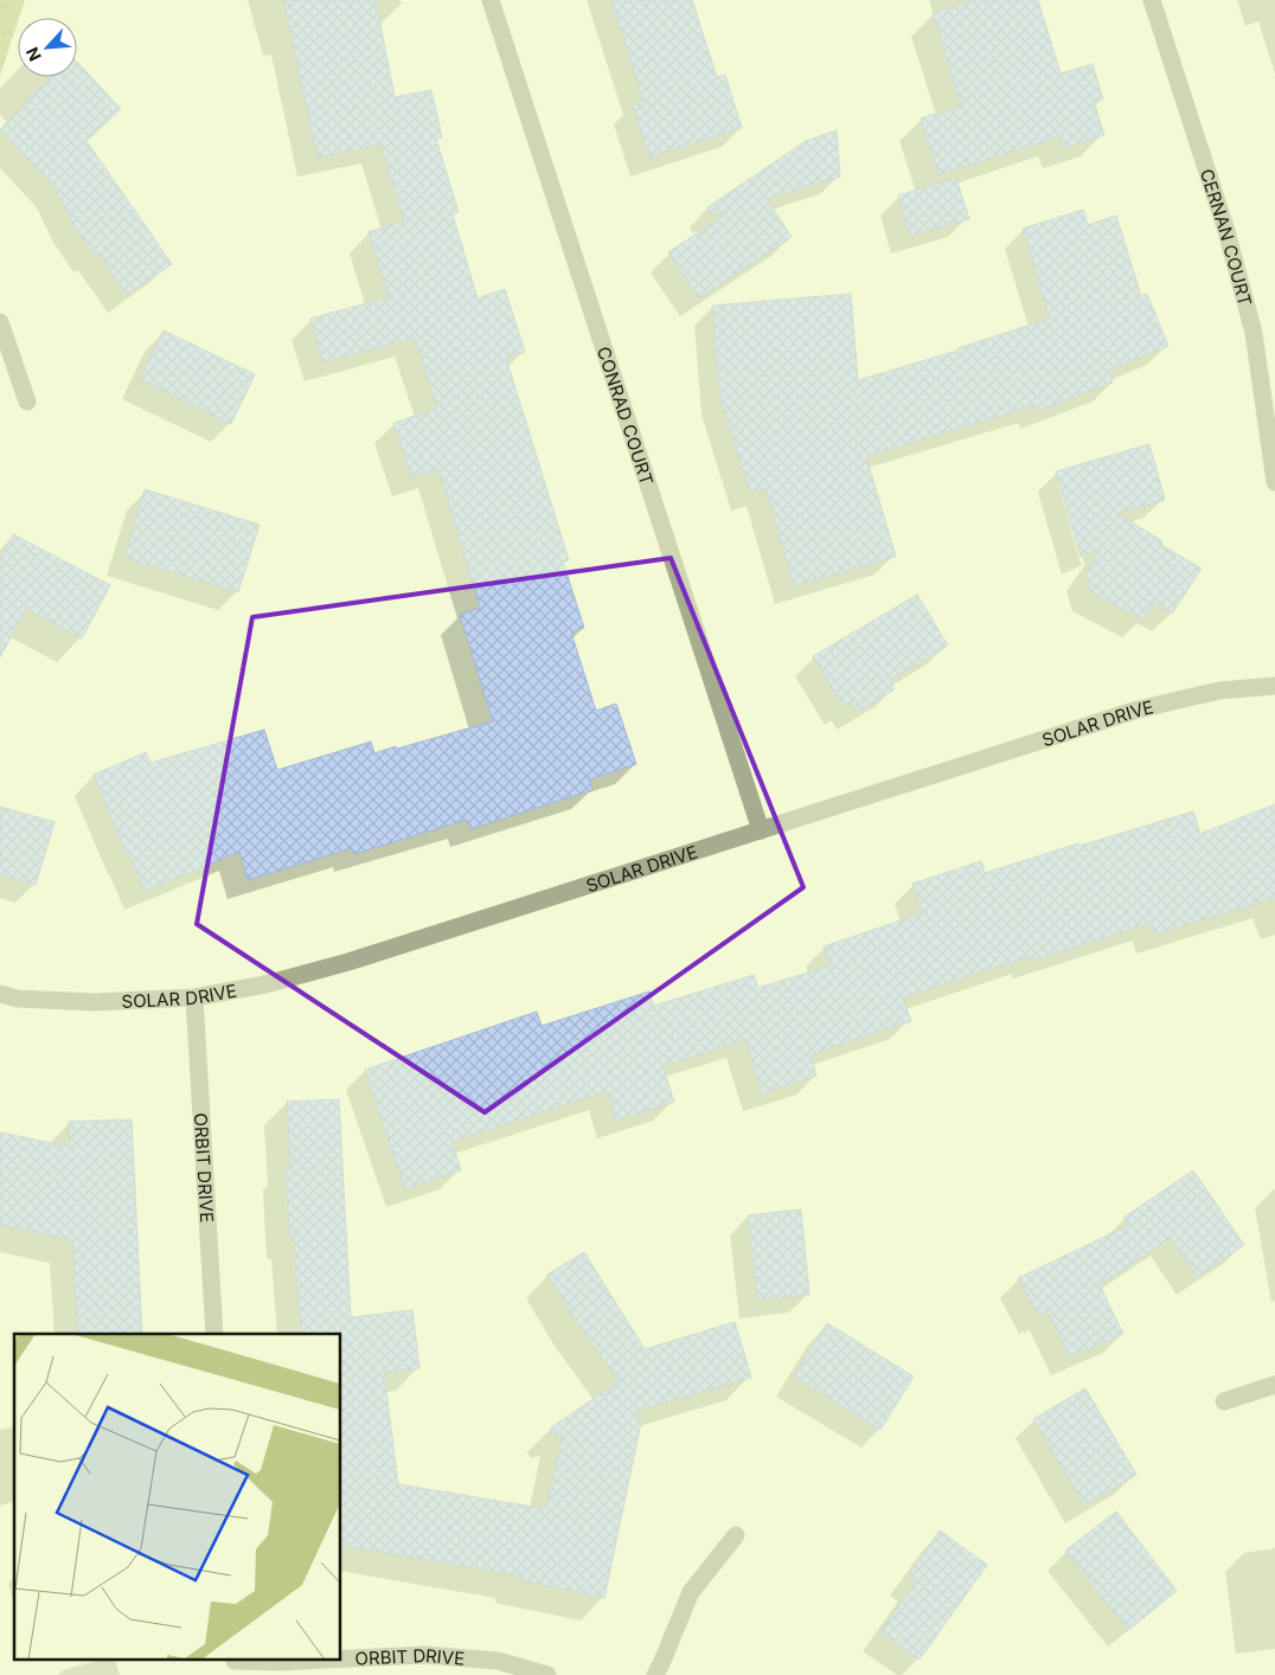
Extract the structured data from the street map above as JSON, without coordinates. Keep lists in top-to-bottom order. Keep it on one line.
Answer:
{"streets":{"street":["CERNAN COURT","CONRAD COURT","SOLAR DRIVE","ORBIT DRIVE"]},"crossings":[["CONRAD COURT","SOLAR DRIVE"],["SOLAR DRIVE","ORBIT DRIVE"]],"north":"bottom left"}
